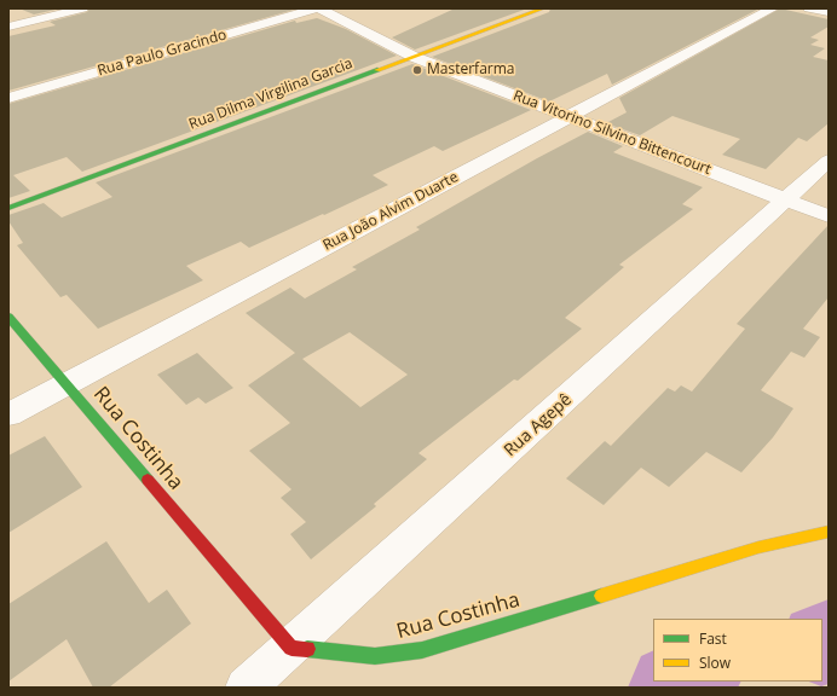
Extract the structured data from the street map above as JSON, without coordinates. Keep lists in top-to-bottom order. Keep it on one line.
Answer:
{"streets":{"street":["Rua Paulo Gracindo","Rua Dilma Virgilina Garcia","Rua Vitorino Silvino Bittencourt","Rua João Alvim Duarte","Rua Agepê","Rua Costinha"]},"crossings":[["Rua Dilma Virgilina Garcia","Rua Vitorino Silvino Bittencourt"],["Rua Vitorino Silvino Bittencourt","Rua João Alvim Duarte"],["Rua Vitorino Silvino Bittencourt","Rua Agepê"],["Rua João Alvim Duarte","Rua Costinha"],["Rua Agepê","Rua Costinha"]],"places":["Masterfarma"],"legend":["Fast","Slow"]}
